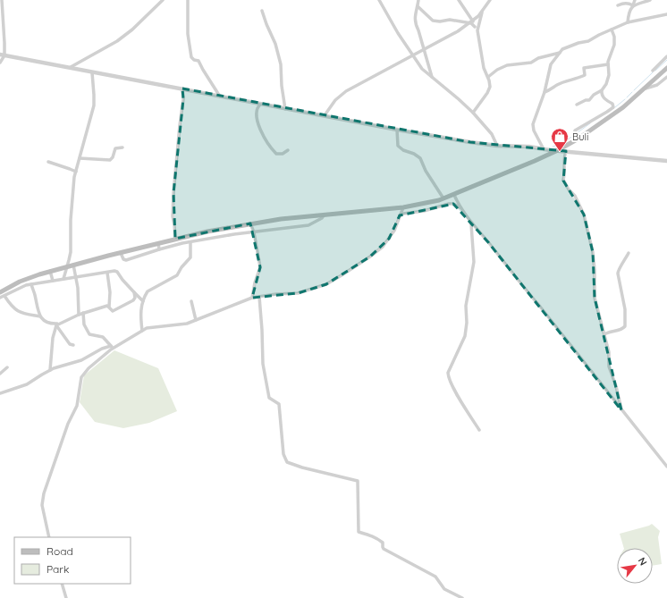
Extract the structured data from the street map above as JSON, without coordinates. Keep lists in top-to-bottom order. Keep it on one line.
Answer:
{"places":{"shop":["Buli"]},"legend":["Road","Park"],"north":"top right"}
